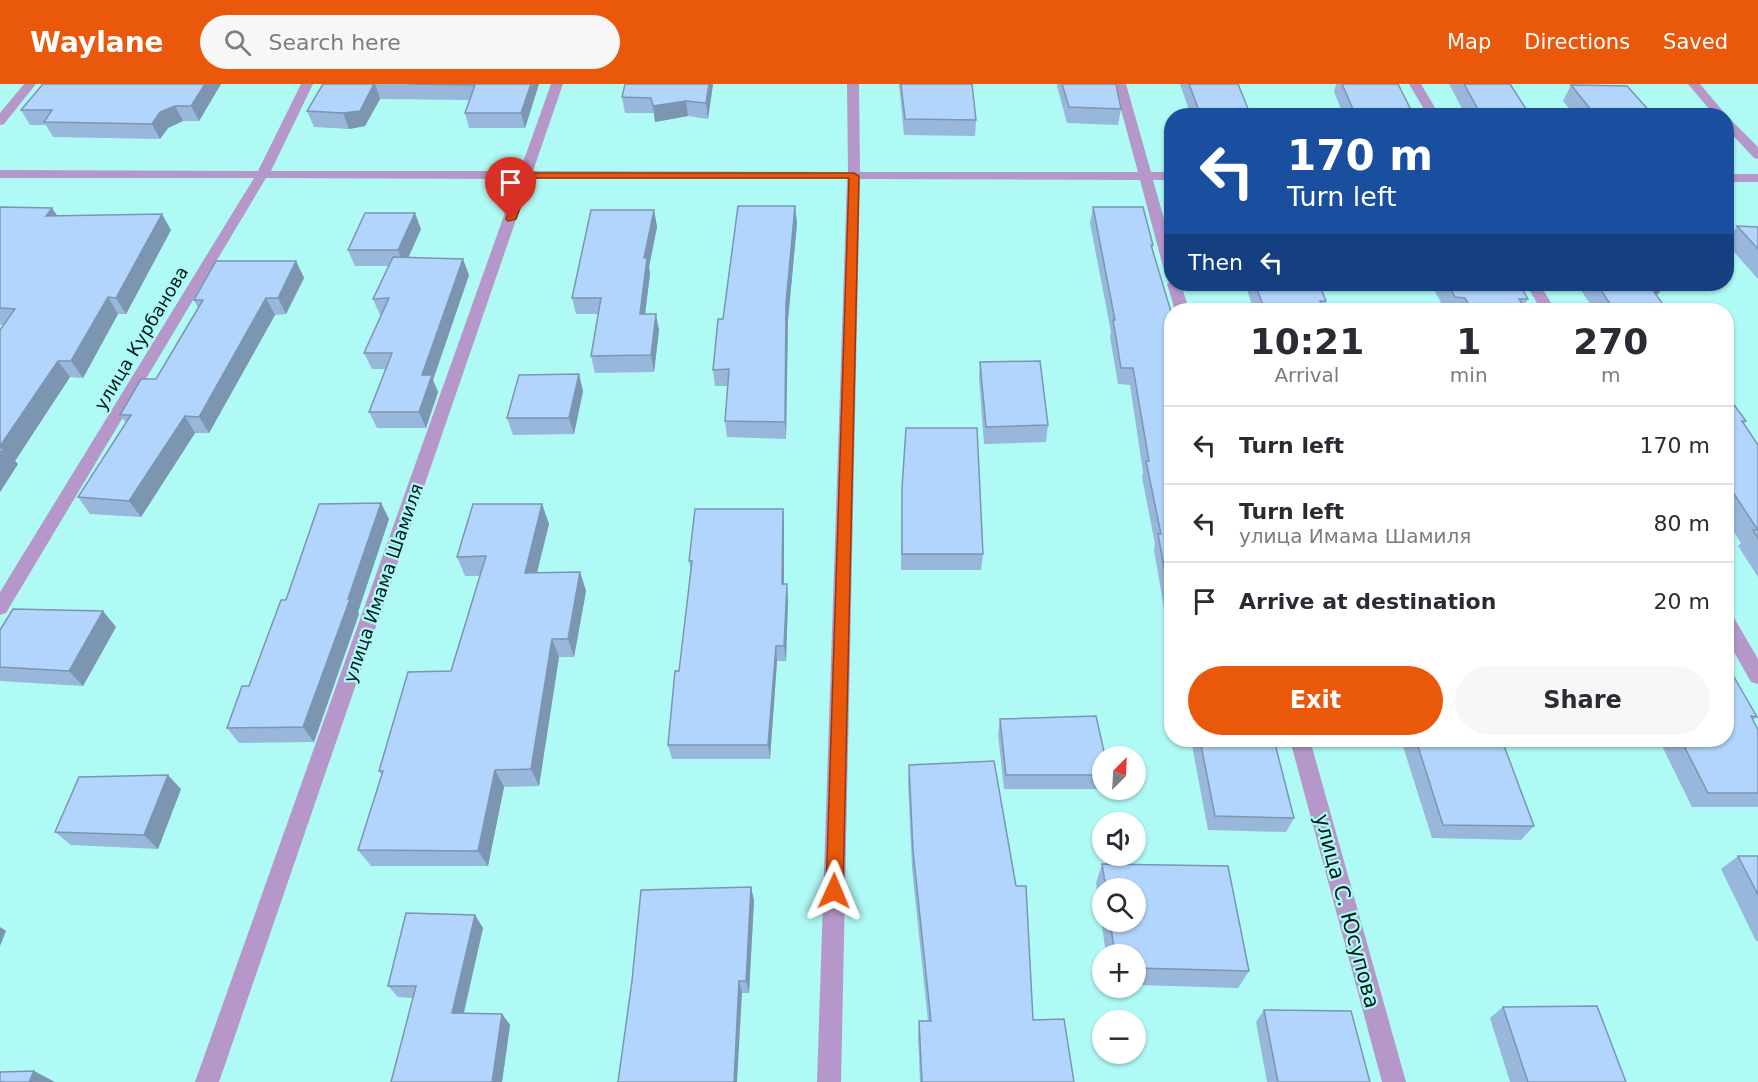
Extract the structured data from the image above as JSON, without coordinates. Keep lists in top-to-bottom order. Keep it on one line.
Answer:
{"streets":{"street":["улица Курбанова","улица Имама Шамиля","улица С. Юсупова"]},"north":"top right","page":{"header":"Waylane","search":"Search here","nav":["Map","Directions","Saved"],"turn":["170 m","Turn left"],"then":"Then","eta":["10:21","Arrival","1","min","270","m"],"list":[{"name":"Turn left","value":"170 m"},{"name":"Turn left","note":"улица Имама Шамиля","value":"80 m"},{"name":"Arrive at destination","value":"20 m"}],"buttons":["Exit","Share"],"map_buttons":["+","−"]}}
